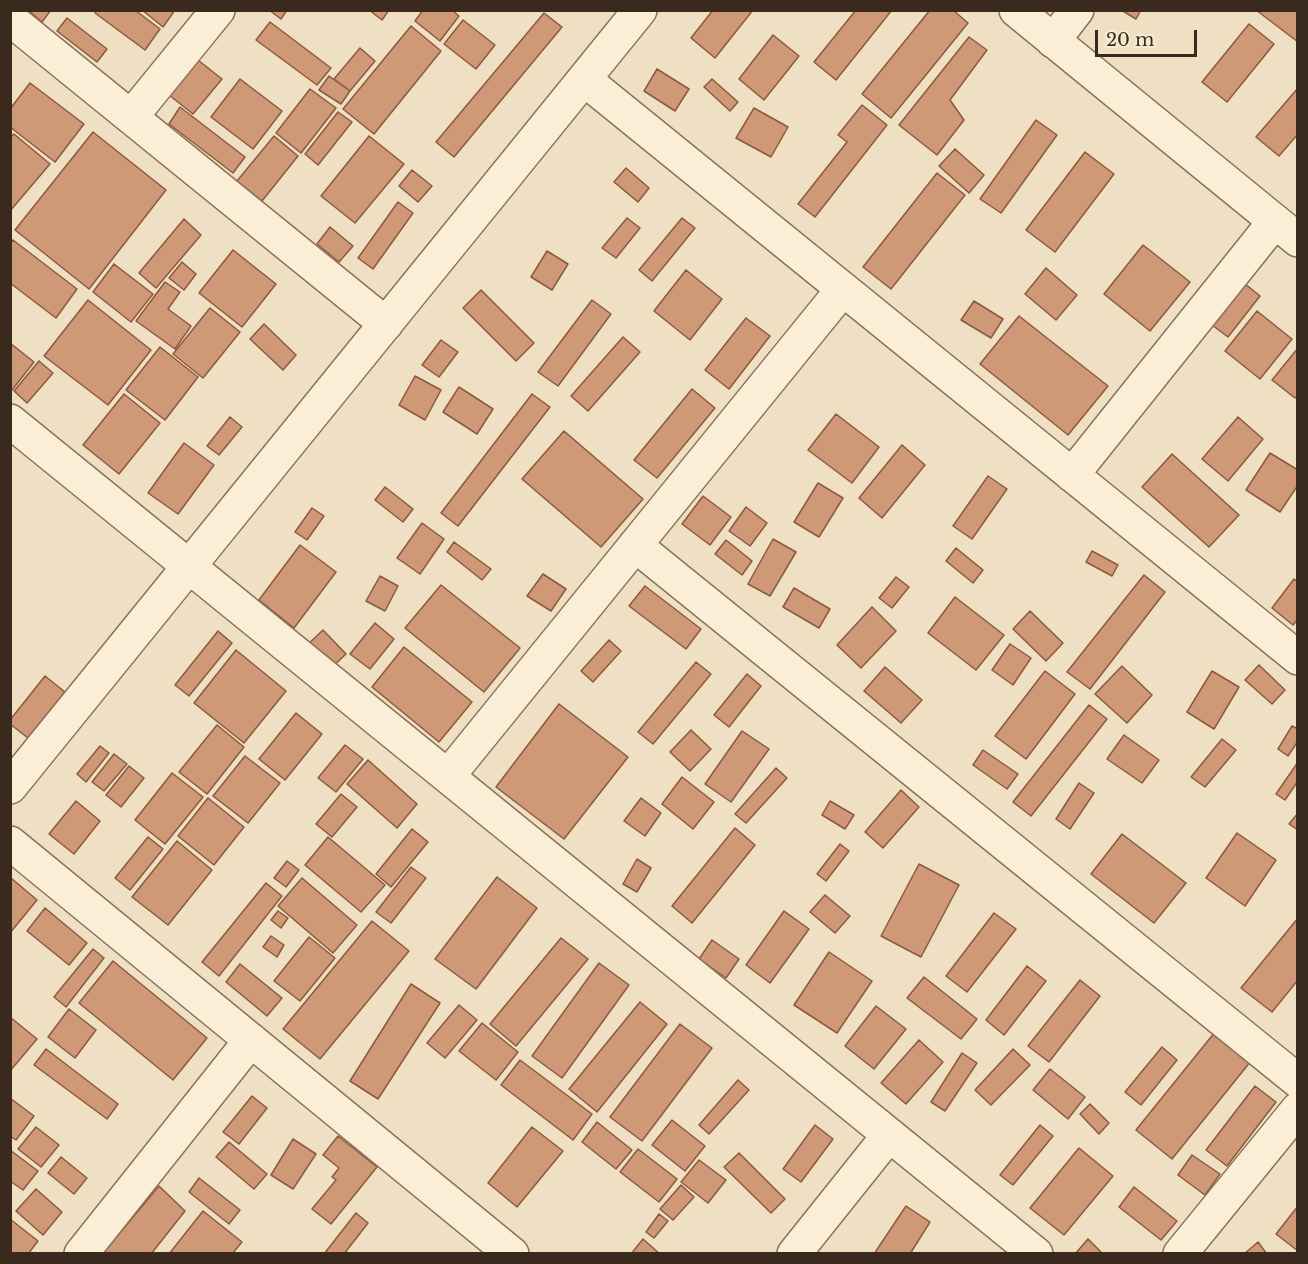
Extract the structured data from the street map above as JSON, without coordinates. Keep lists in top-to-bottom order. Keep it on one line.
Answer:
{"scale_bar":"20 m"}
